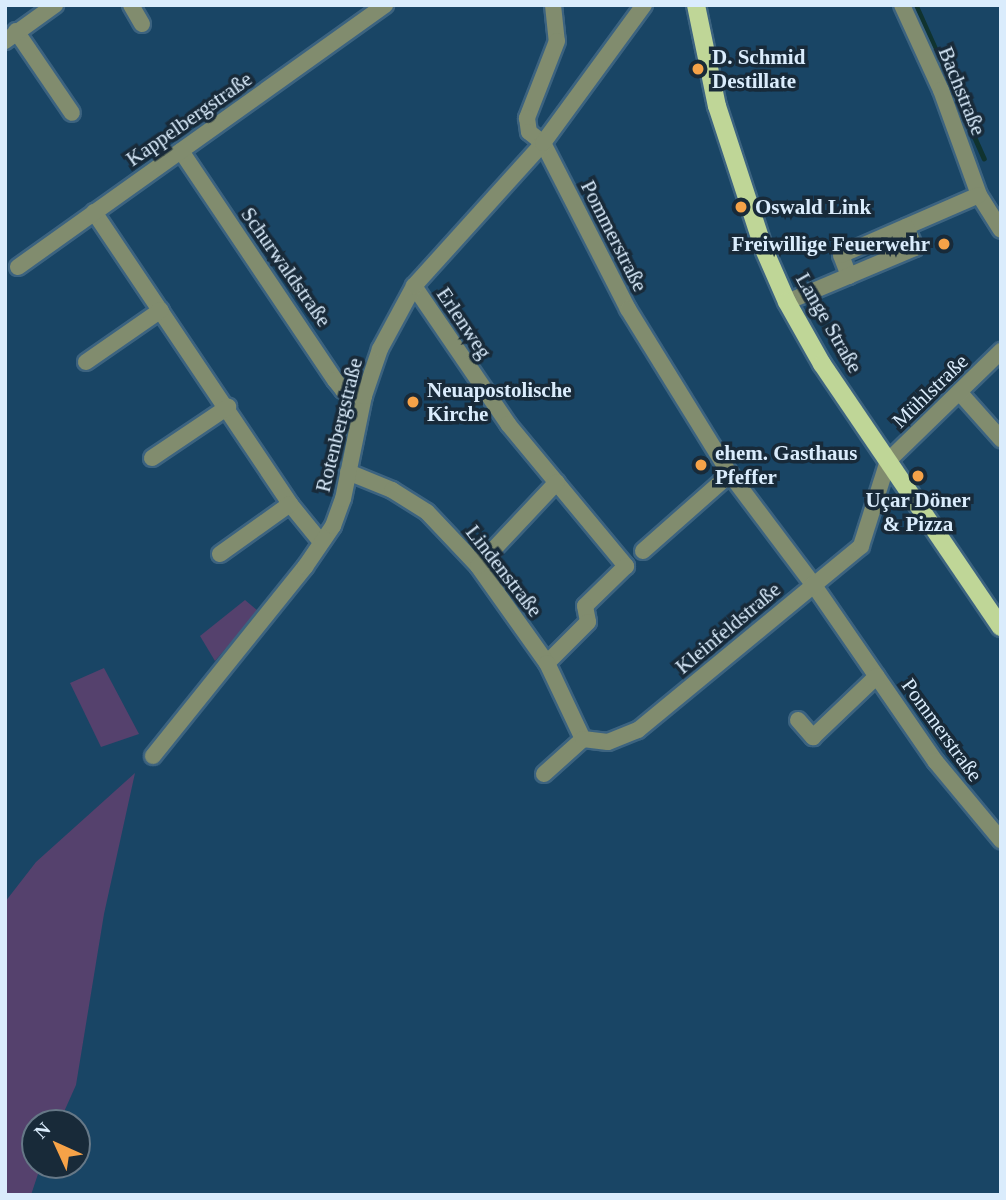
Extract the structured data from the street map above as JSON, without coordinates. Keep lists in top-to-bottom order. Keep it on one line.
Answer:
{"streets":{"main road":["Lange Straße"],"street":["Bachstraße","Kappelbergstraße","Pommerstraße","Schurwaldstraße","Erlenweg","Mühlstraße","Rotenbergstraße","Lindenstraße","Kleinfeldstraße"]},"crossings":[["Kappelbergstraße","Schurwaldstraße"],["Pommerstraße","Rotenbergstraße"],["Pommerstraße","Kleinfeldstraße"],["Schurwaldstraße","Rotenbergstraße"],["Erlenweg","Rotenbergstraße"],["Erlenweg","Lindenstraße"],["Lange Straße","Mühlstraße"],["Lange Straße","Kleinfeldstraße"],["Mühlstraße","Kleinfeldstraße"],["Rotenbergstraße","Lindenstraße"],["Lindenstraße","Kleinfeldstraße"]],"places":["D. Schmid Destillate","Oswald Link","Freiwillige Feuerwehr","Neuapostolische Kirche","ehem. Gasthaus Pfeffer","Uçar Döner & Pizza"],"north":"top left"}
